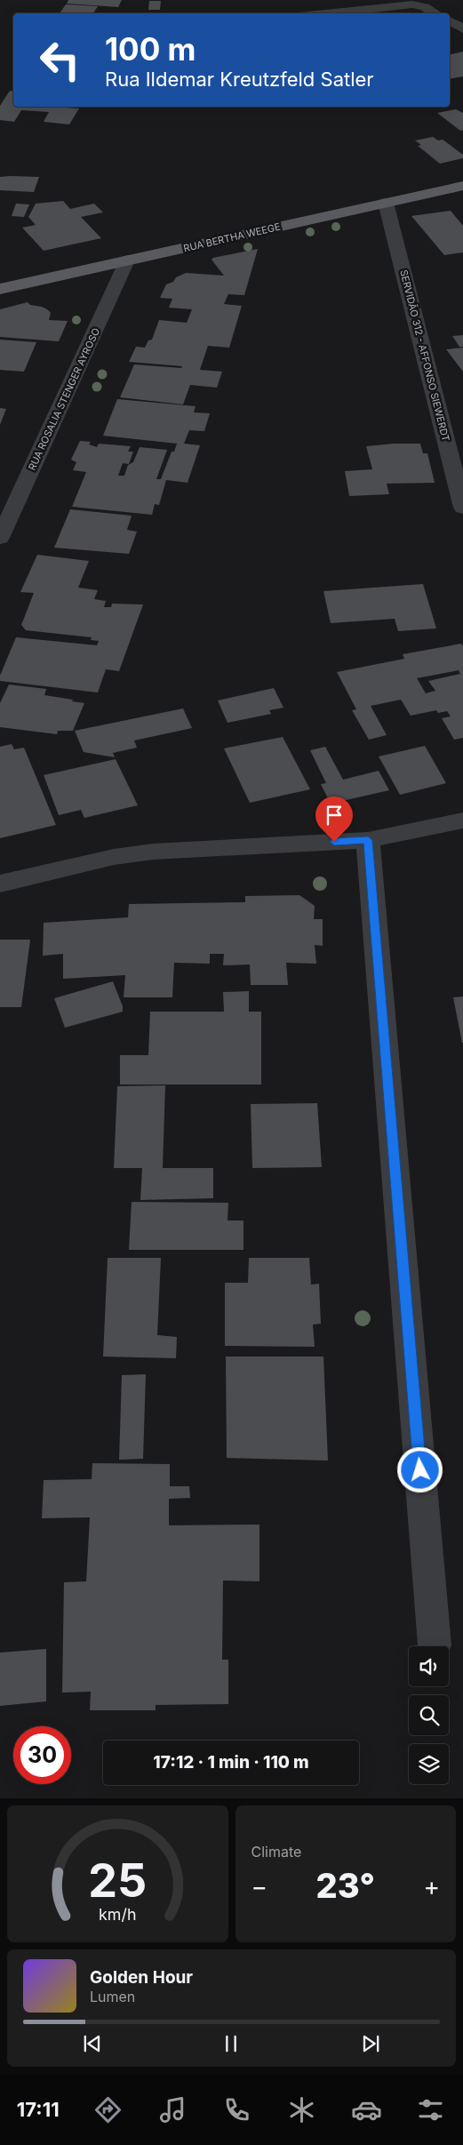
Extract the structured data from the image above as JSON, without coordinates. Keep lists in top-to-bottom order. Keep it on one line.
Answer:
{"streets":{"main road":["RUA BERTHA WEEGE"],"street":["SERVIDÃO 312 - AFFONSO SIEWERDT","RUA ROSALIA STENGER AYROSO"]},"crossings":[["RUA BERTHA WEEGE","SERVIDÃO 312 - AFFONSO SIEWERDT"],["RUA BERTHA WEEGE","RUA ROSALIA STENGER AYROSO"]],"page":{"turn":["100 m","Rua Ildemar Kreutzfeld Satler"],"limit":"30","trip":"17:12 · 1 min · 110 m","tile":"Climate","heat":["−","23°","+"],"song":["Golden Hour","Lumen"],"tabs":"17:11","gauge":["25","km/h"]}}
